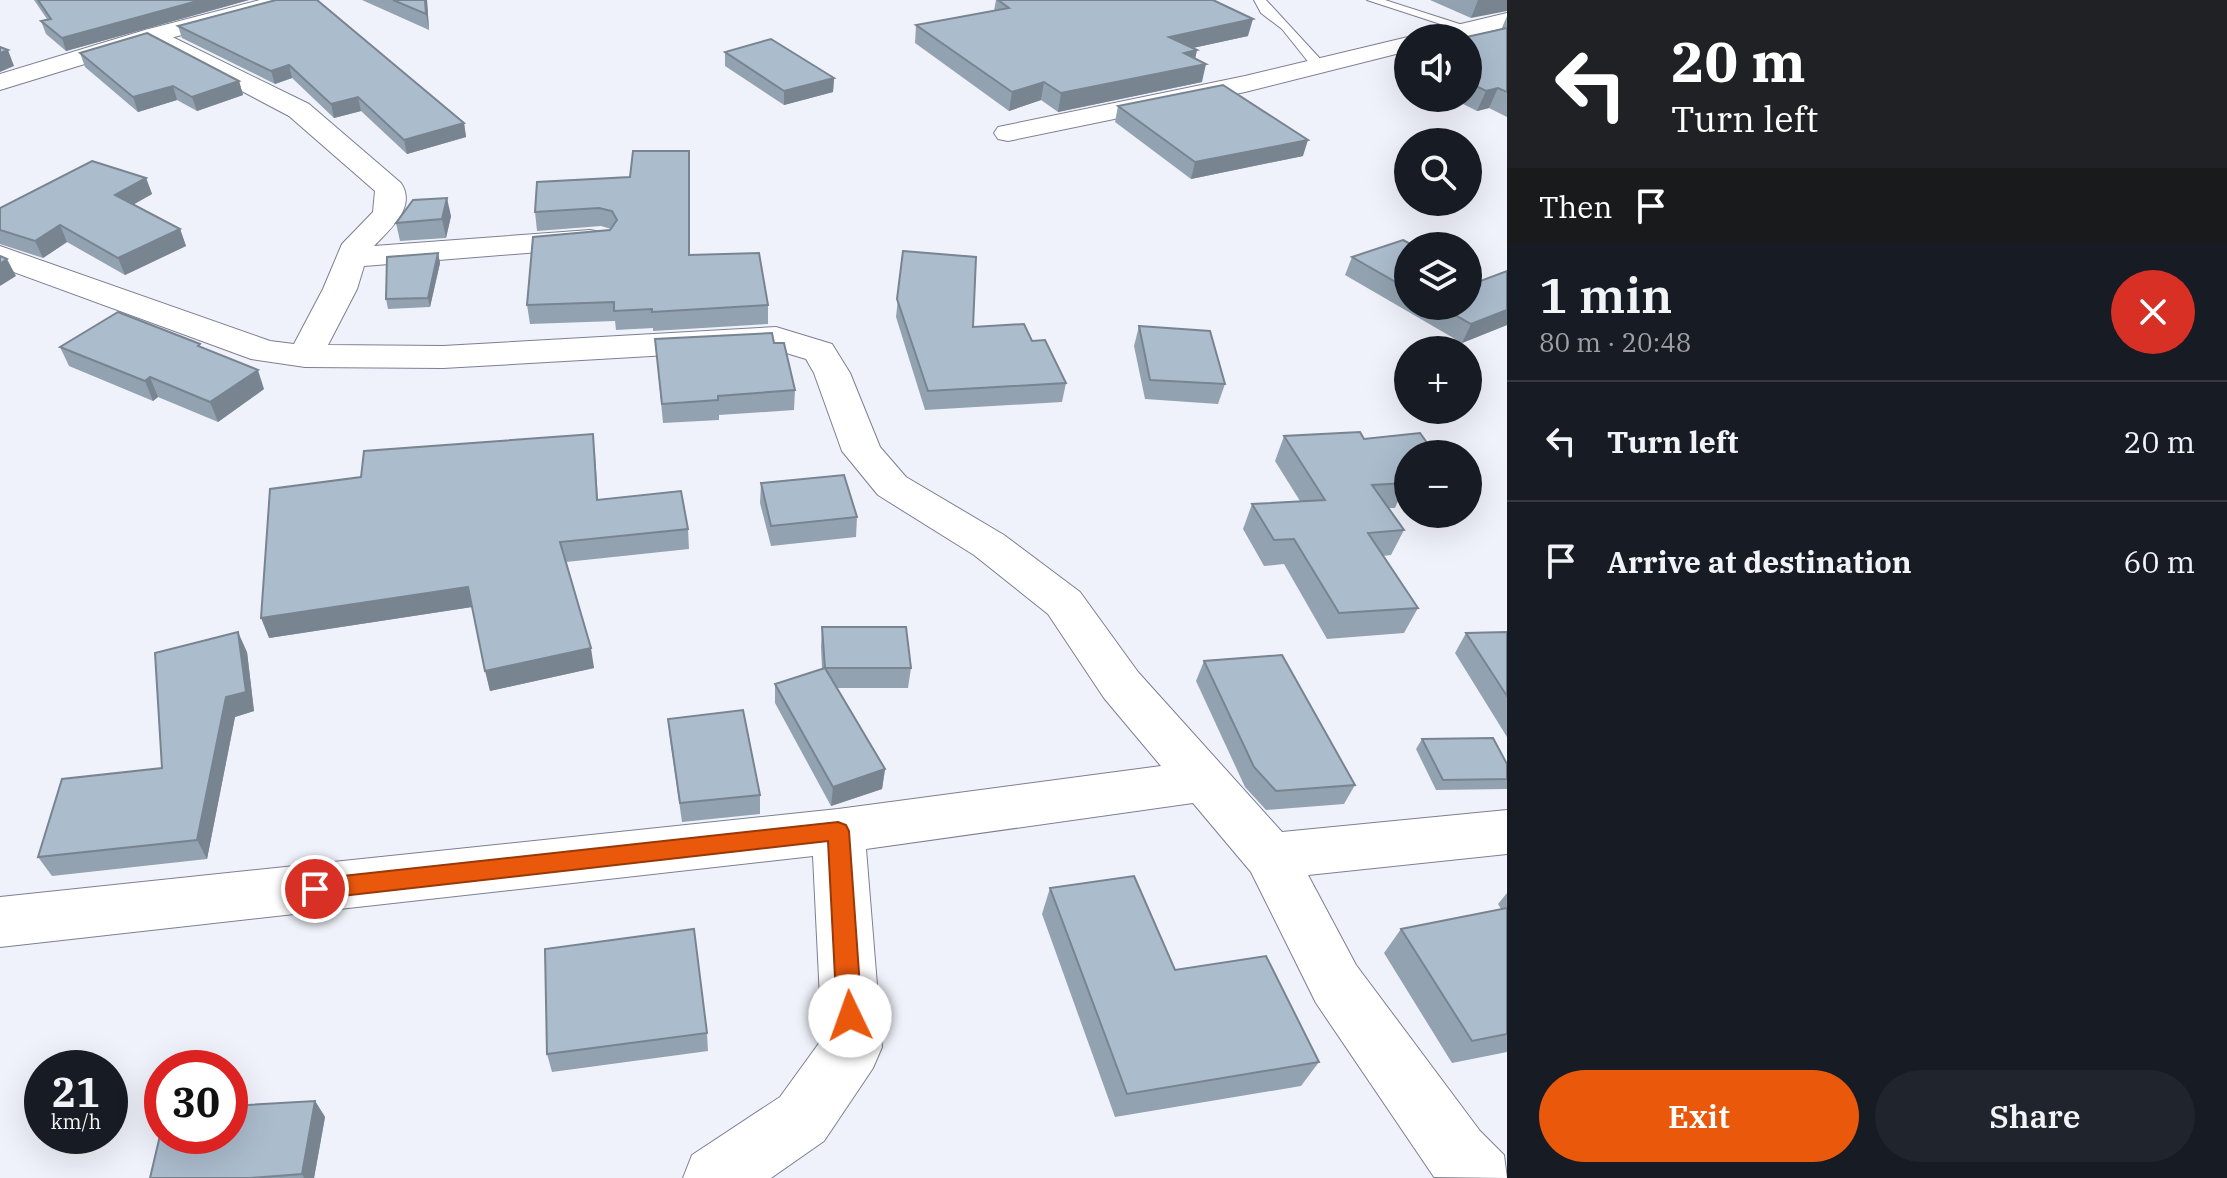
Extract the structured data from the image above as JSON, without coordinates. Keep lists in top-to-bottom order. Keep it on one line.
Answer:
{"page":{"turn":["20 m","Turn left"],"map_buttons":["+","−"],"then":"Then","heading":["1 min","80 m · 20:48"],"list":[{"name":"Turn left","value":"20 m"},{"name":"Arrive at destination","value":"60 m"}],"speed":"21 km/h","limit":"30","buttons":["Exit","Share"]}}
